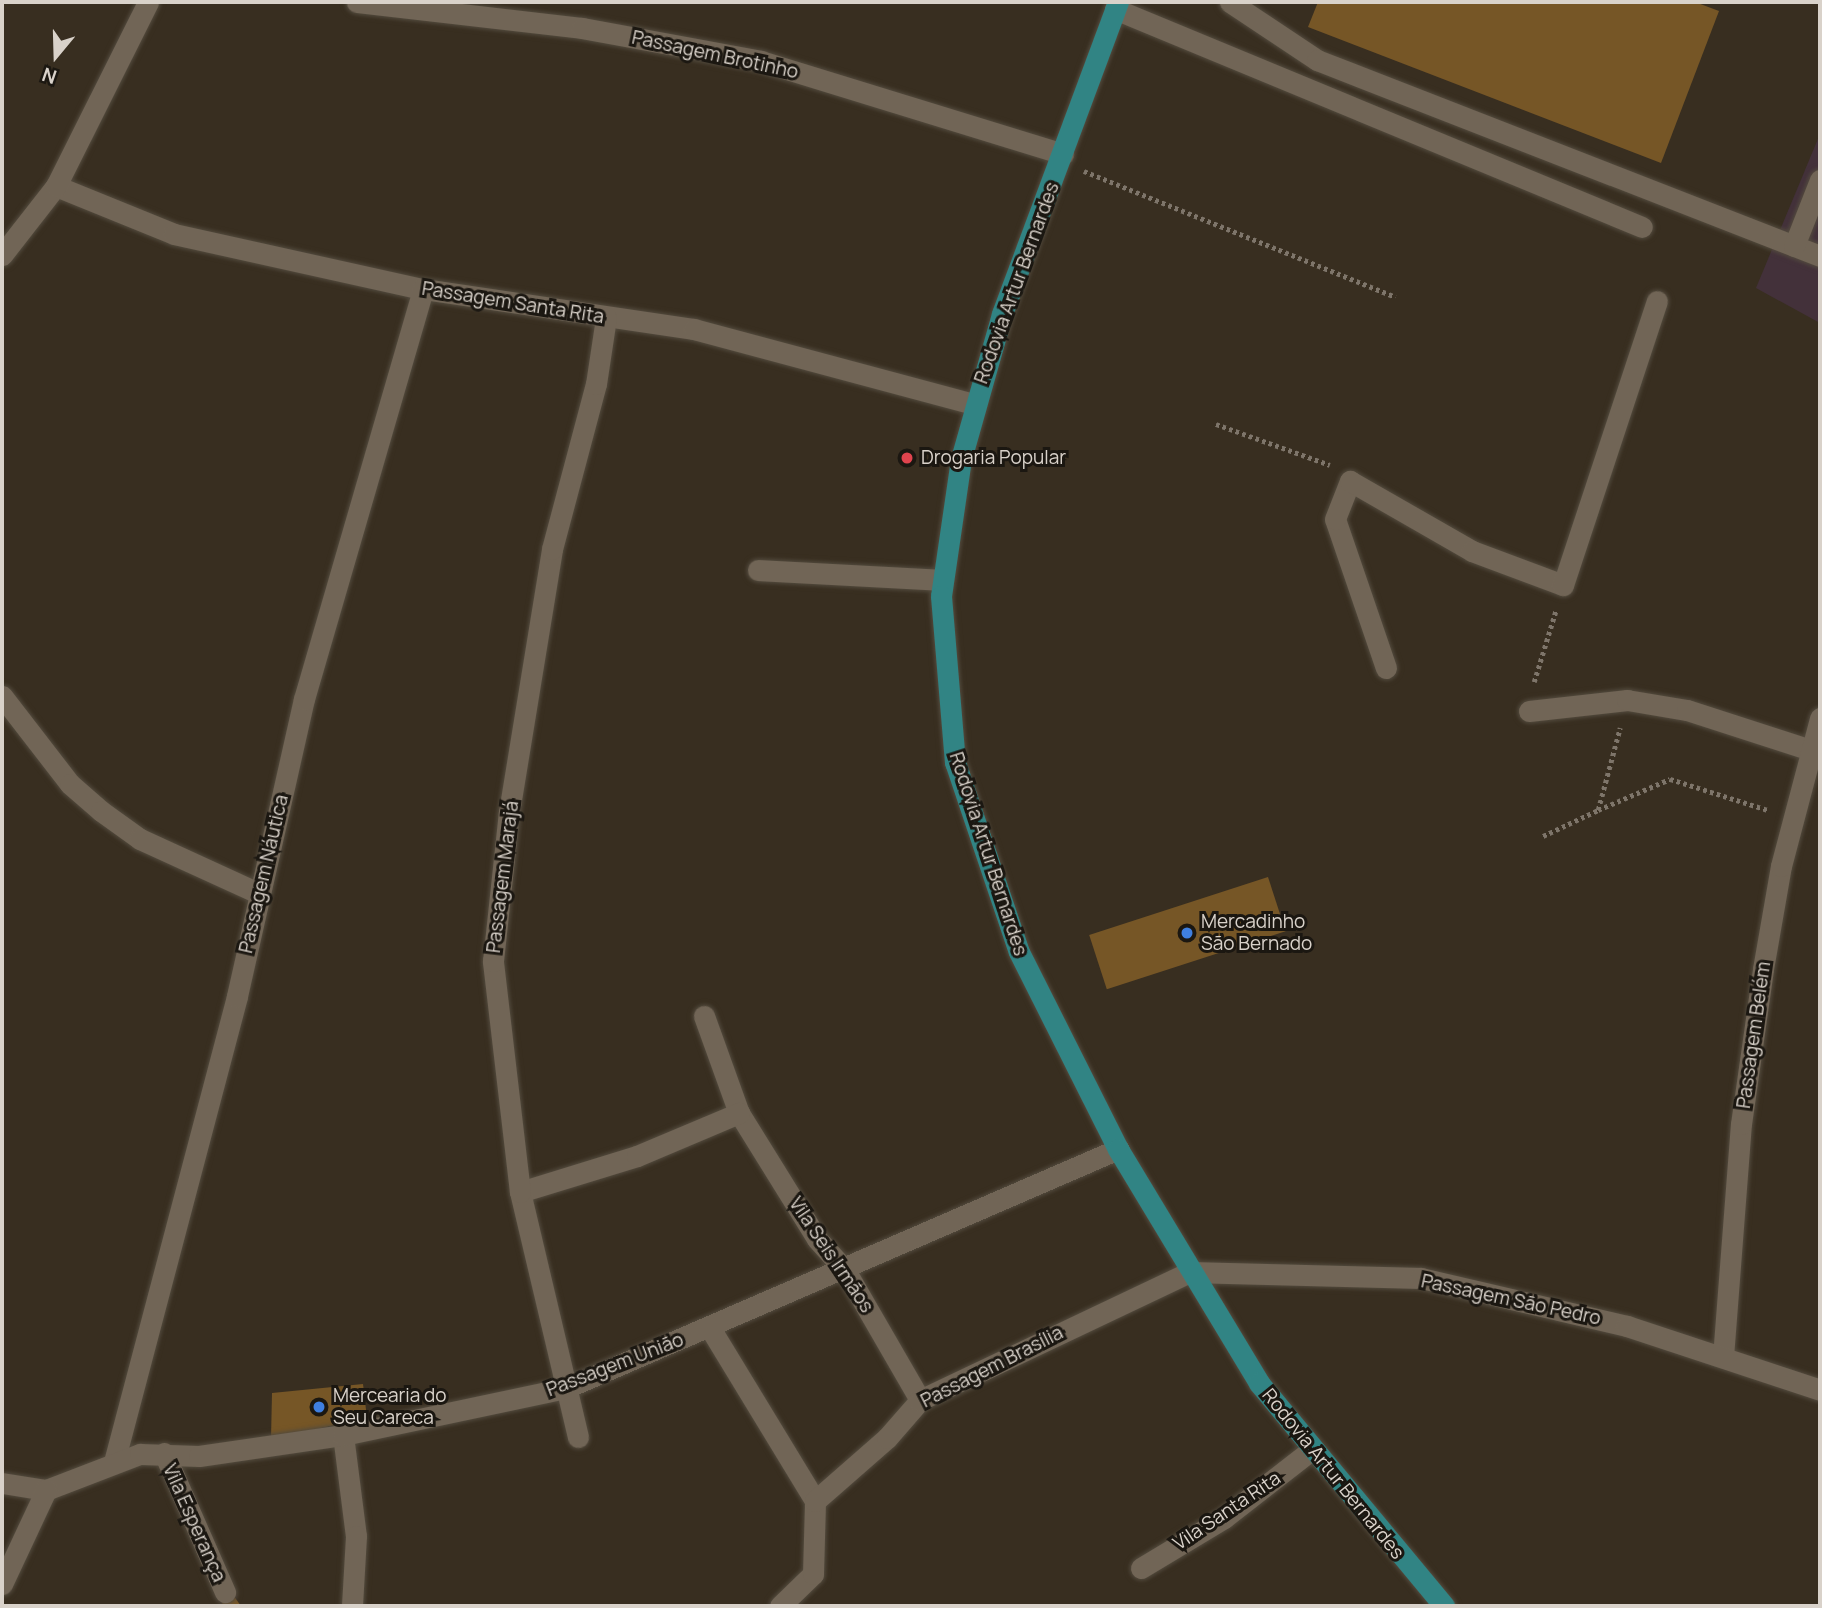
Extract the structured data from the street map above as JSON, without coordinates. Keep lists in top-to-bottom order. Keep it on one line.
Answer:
{"streets":{"main road":["Rodovia Artur Bernardes"],"street":["Passagem Brotinho","Passagem Santa Rita","Passagem Náutica","Passagem Marajá","Passagem Belém","Vila Seis Irmãos","Passagem São Pedro","Passagem União","Passagem Brasília","Vila Santa Rita","Vila Esperança"]},"crossings":[["Passagem Brotinho","Rodovia Artur Bernardes"],["Rodovia Artur Bernardes","Passagem Santa Rita"],["Rodovia Artur Bernardes","Passagem São Pedro"],["Rodovia Artur Bernardes","Passagem União"],["Rodovia Artur Bernardes","Passagem Brasília"],["Rodovia Artur Bernardes","Vila Santa Rita"],["Passagem Santa Rita","Passagem Náutica"],["Passagem Santa Rita","Passagem Marajá"],["Passagem Náutica","Passagem União"],["Passagem Marajá","Passagem União"],["Passagem Belém","Passagem São Pedro"],["Vila Seis Irmãos","Passagem União"],["Vila Seis Irmãos","Passagem Brasília"],["Passagem São Pedro","Passagem Brasília"],["Passagem União","Vila Esperança"]],"places":["Drogaria Popular","Mercadinho São Bernado","Mercearia do Seu Careca"],"north":"bottom"}
